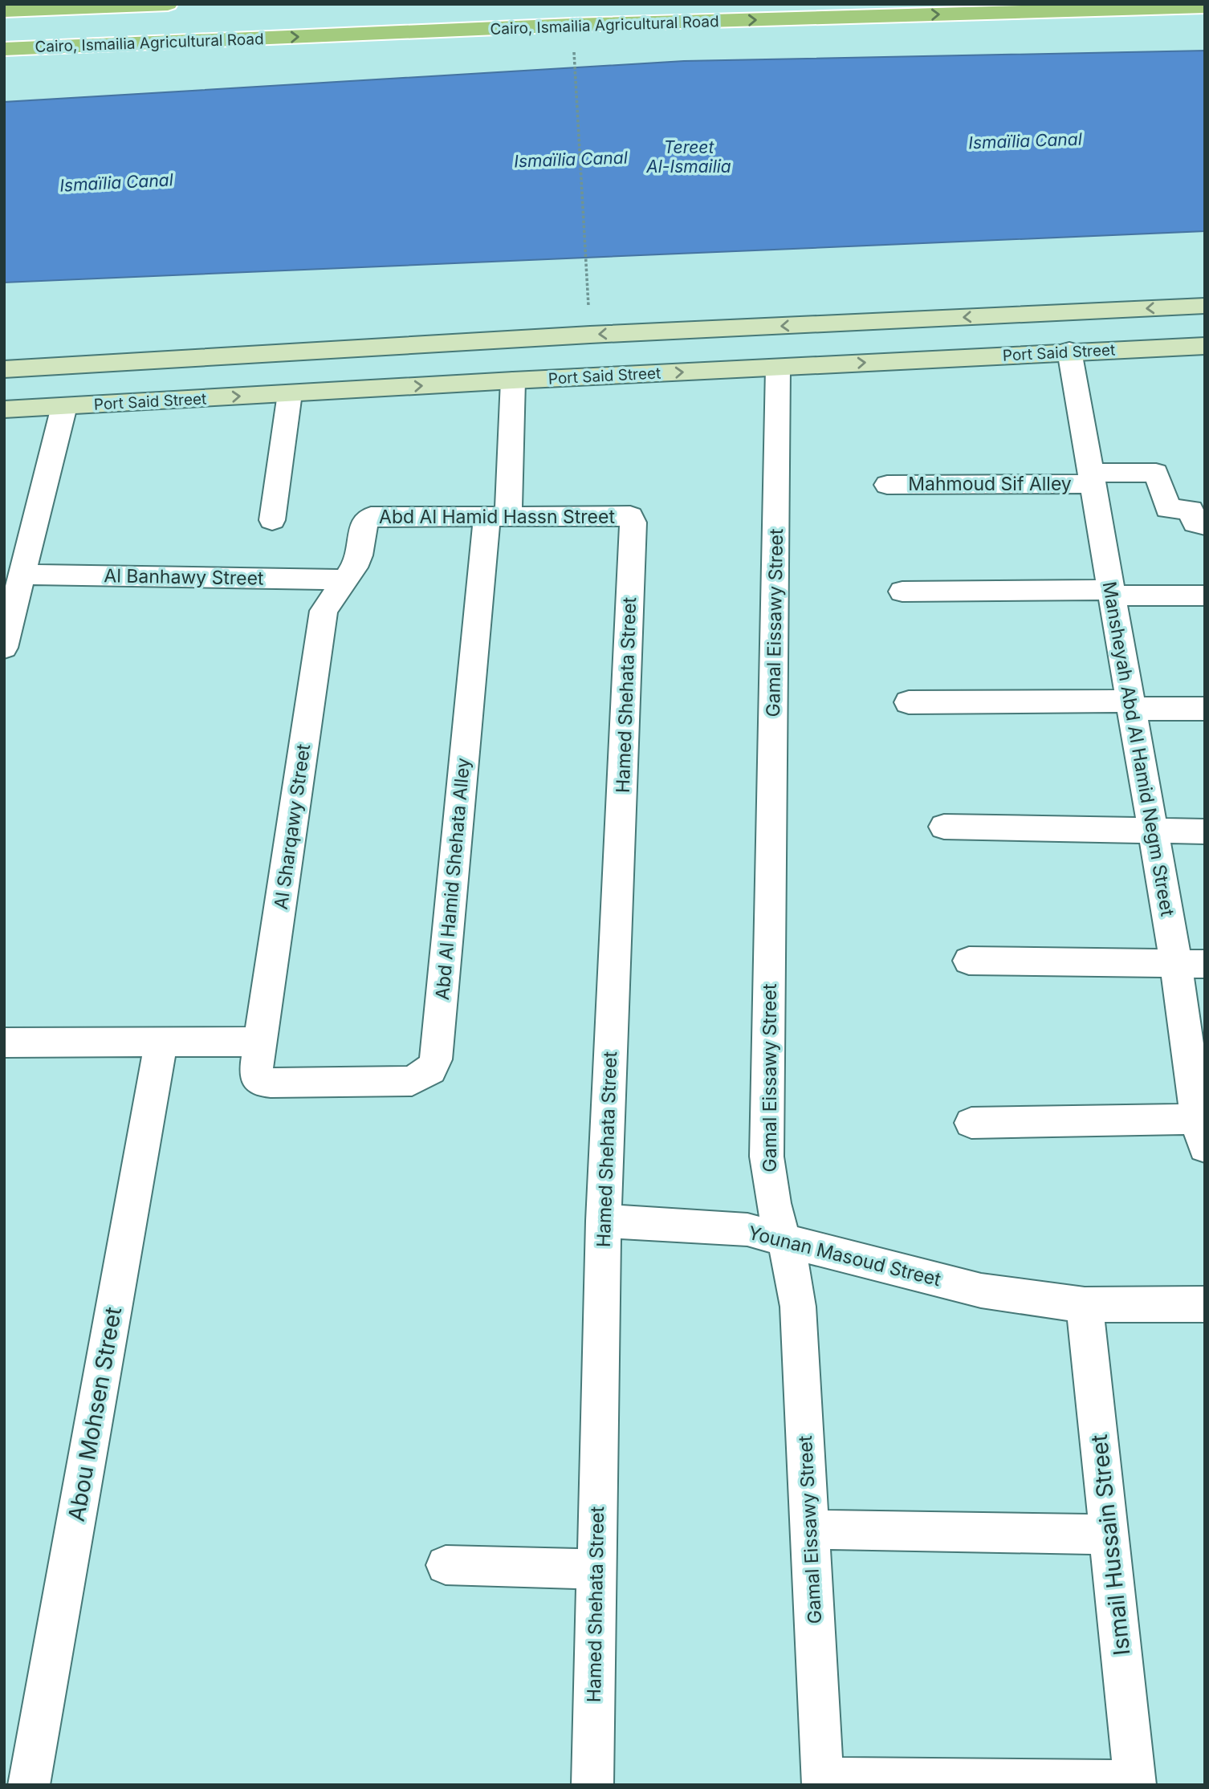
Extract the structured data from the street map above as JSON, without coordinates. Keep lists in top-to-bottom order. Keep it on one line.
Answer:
{"streets":{"main road":["Cairo, Ismailia Agricultural Road","Port Said Street"],"street":["Mahmoud Sif Alley","Abd Al Hamid Hassn Street","Al Banhawy Street","Gamal Eissawy Street","Hamed Shehata Street","Mansheyah Abd Al Hamid Negm Street","Al Sharqawy Street","Abd Al Hamid Shehata Alley","Younan Masoud Street","Abou Mohsen Street","Ismail Hussain Street"]},"crossings":[["Port Said Street","Gamal Eissawy Street"],["Port Said Street","Mansheyah Abd Al Hamid Negm Street"],["Port Said Street","Abd Al Hamid Shehata Alley"],["Mahmoud Sif Alley","Mansheyah Abd Al Hamid Negm Street"],["Abd Al Hamid Hassn Street","Al Banhawy Street"],["Abd Al Hamid Hassn Street","Hamed Shehata Street"],["Abd Al Hamid Hassn Street","Al Sharqawy Street"],["Abd Al Hamid Hassn Street","Abd Al Hamid Shehata Alley"],["Gamal Eissawy Street","Younan Masoud Street"],["Hamed Shehata Street","Younan Masoud Street"],["Al Sharqawy Street","Abd Al Hamid Shehata Alley"],["Younan Masoud Street","Ismail Hussain Street"]],"one_way":["Cairo, Ismailia Agricultural Road"],"water":["Ismaïlia Canal","Tereet Al-Ismailia"]}
